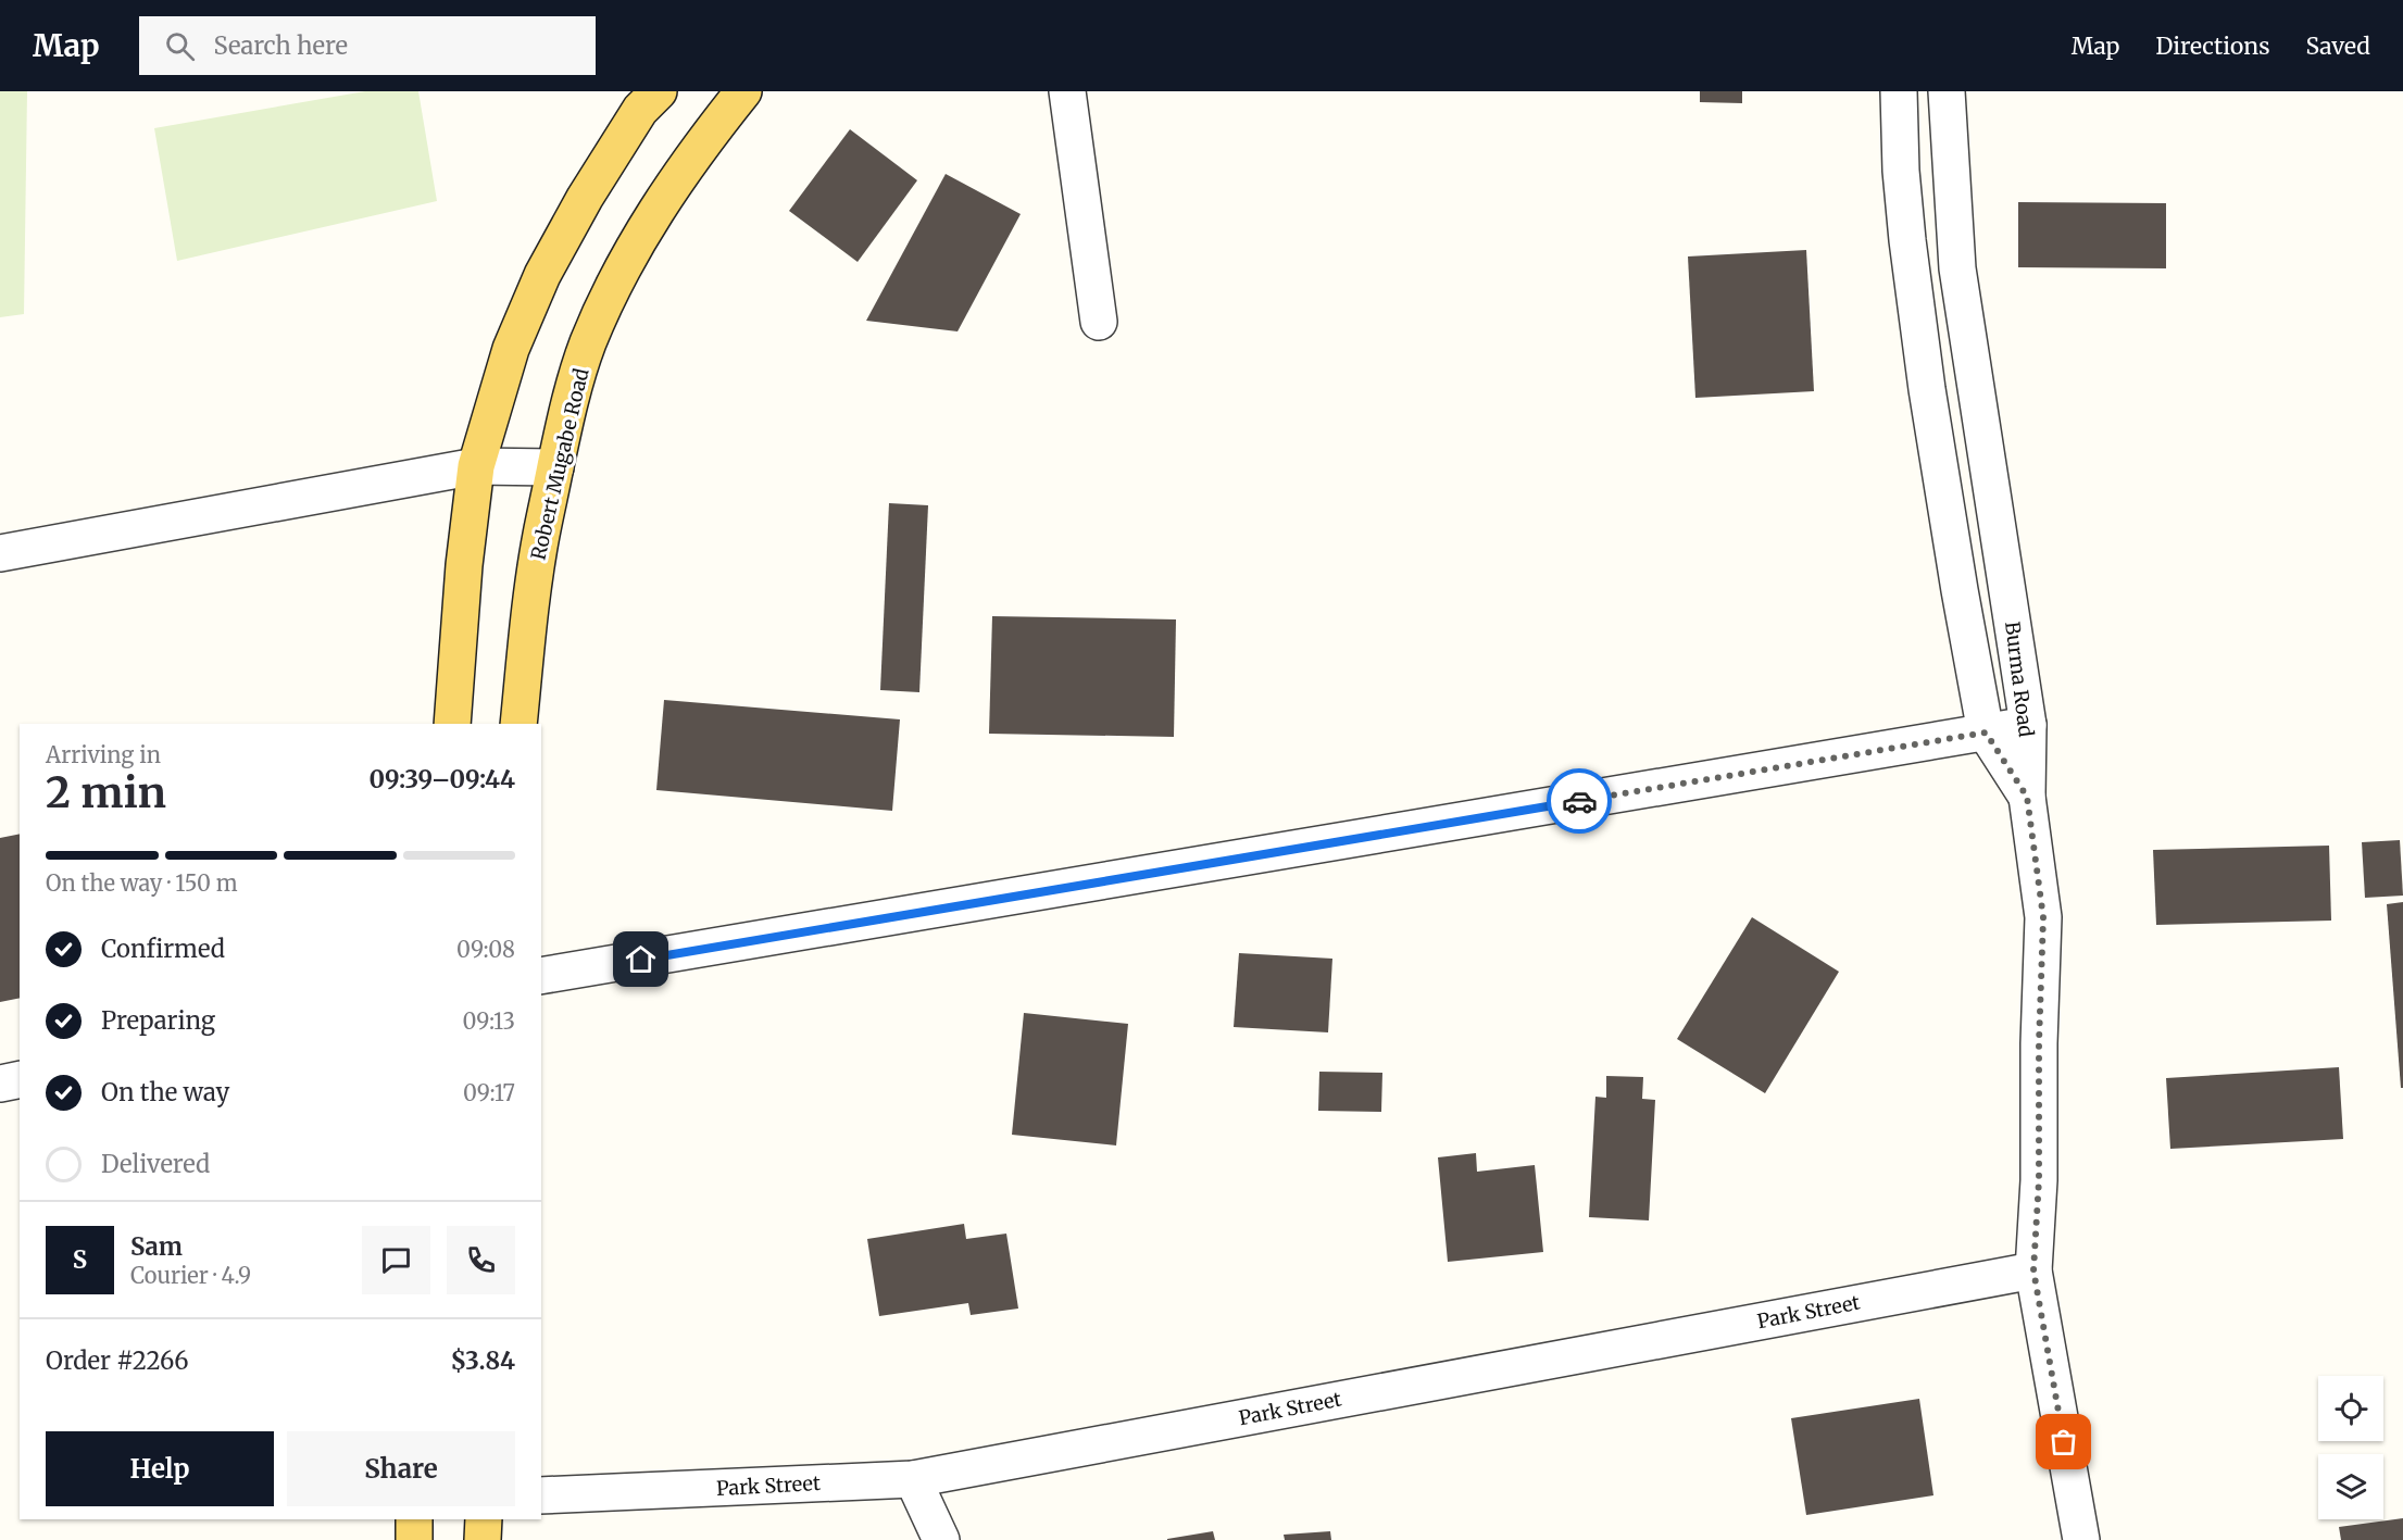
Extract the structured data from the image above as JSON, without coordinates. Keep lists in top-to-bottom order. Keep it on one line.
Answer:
{"streets":{"main road":["Robert Mugabe Road"],"street":["Burma Road","Park Street"]},"crossings":[["Burma Road","Park Street"]],"page":{"header":"Map","search":"Search here","nav":["Map","Directions","Saved"],"heading":["2 min","Arriving in","09:39–09:44"],"panel":["Sam","Courier · 4.9","Order #2266","$3.84"],"bar":"On the way · 150 m","list":[["Confirmed","09:08"],["Preparing","09:13"],["On the way","09:17"],"Delivered"],"round":"S","buttons":["Help","Share"]}}
